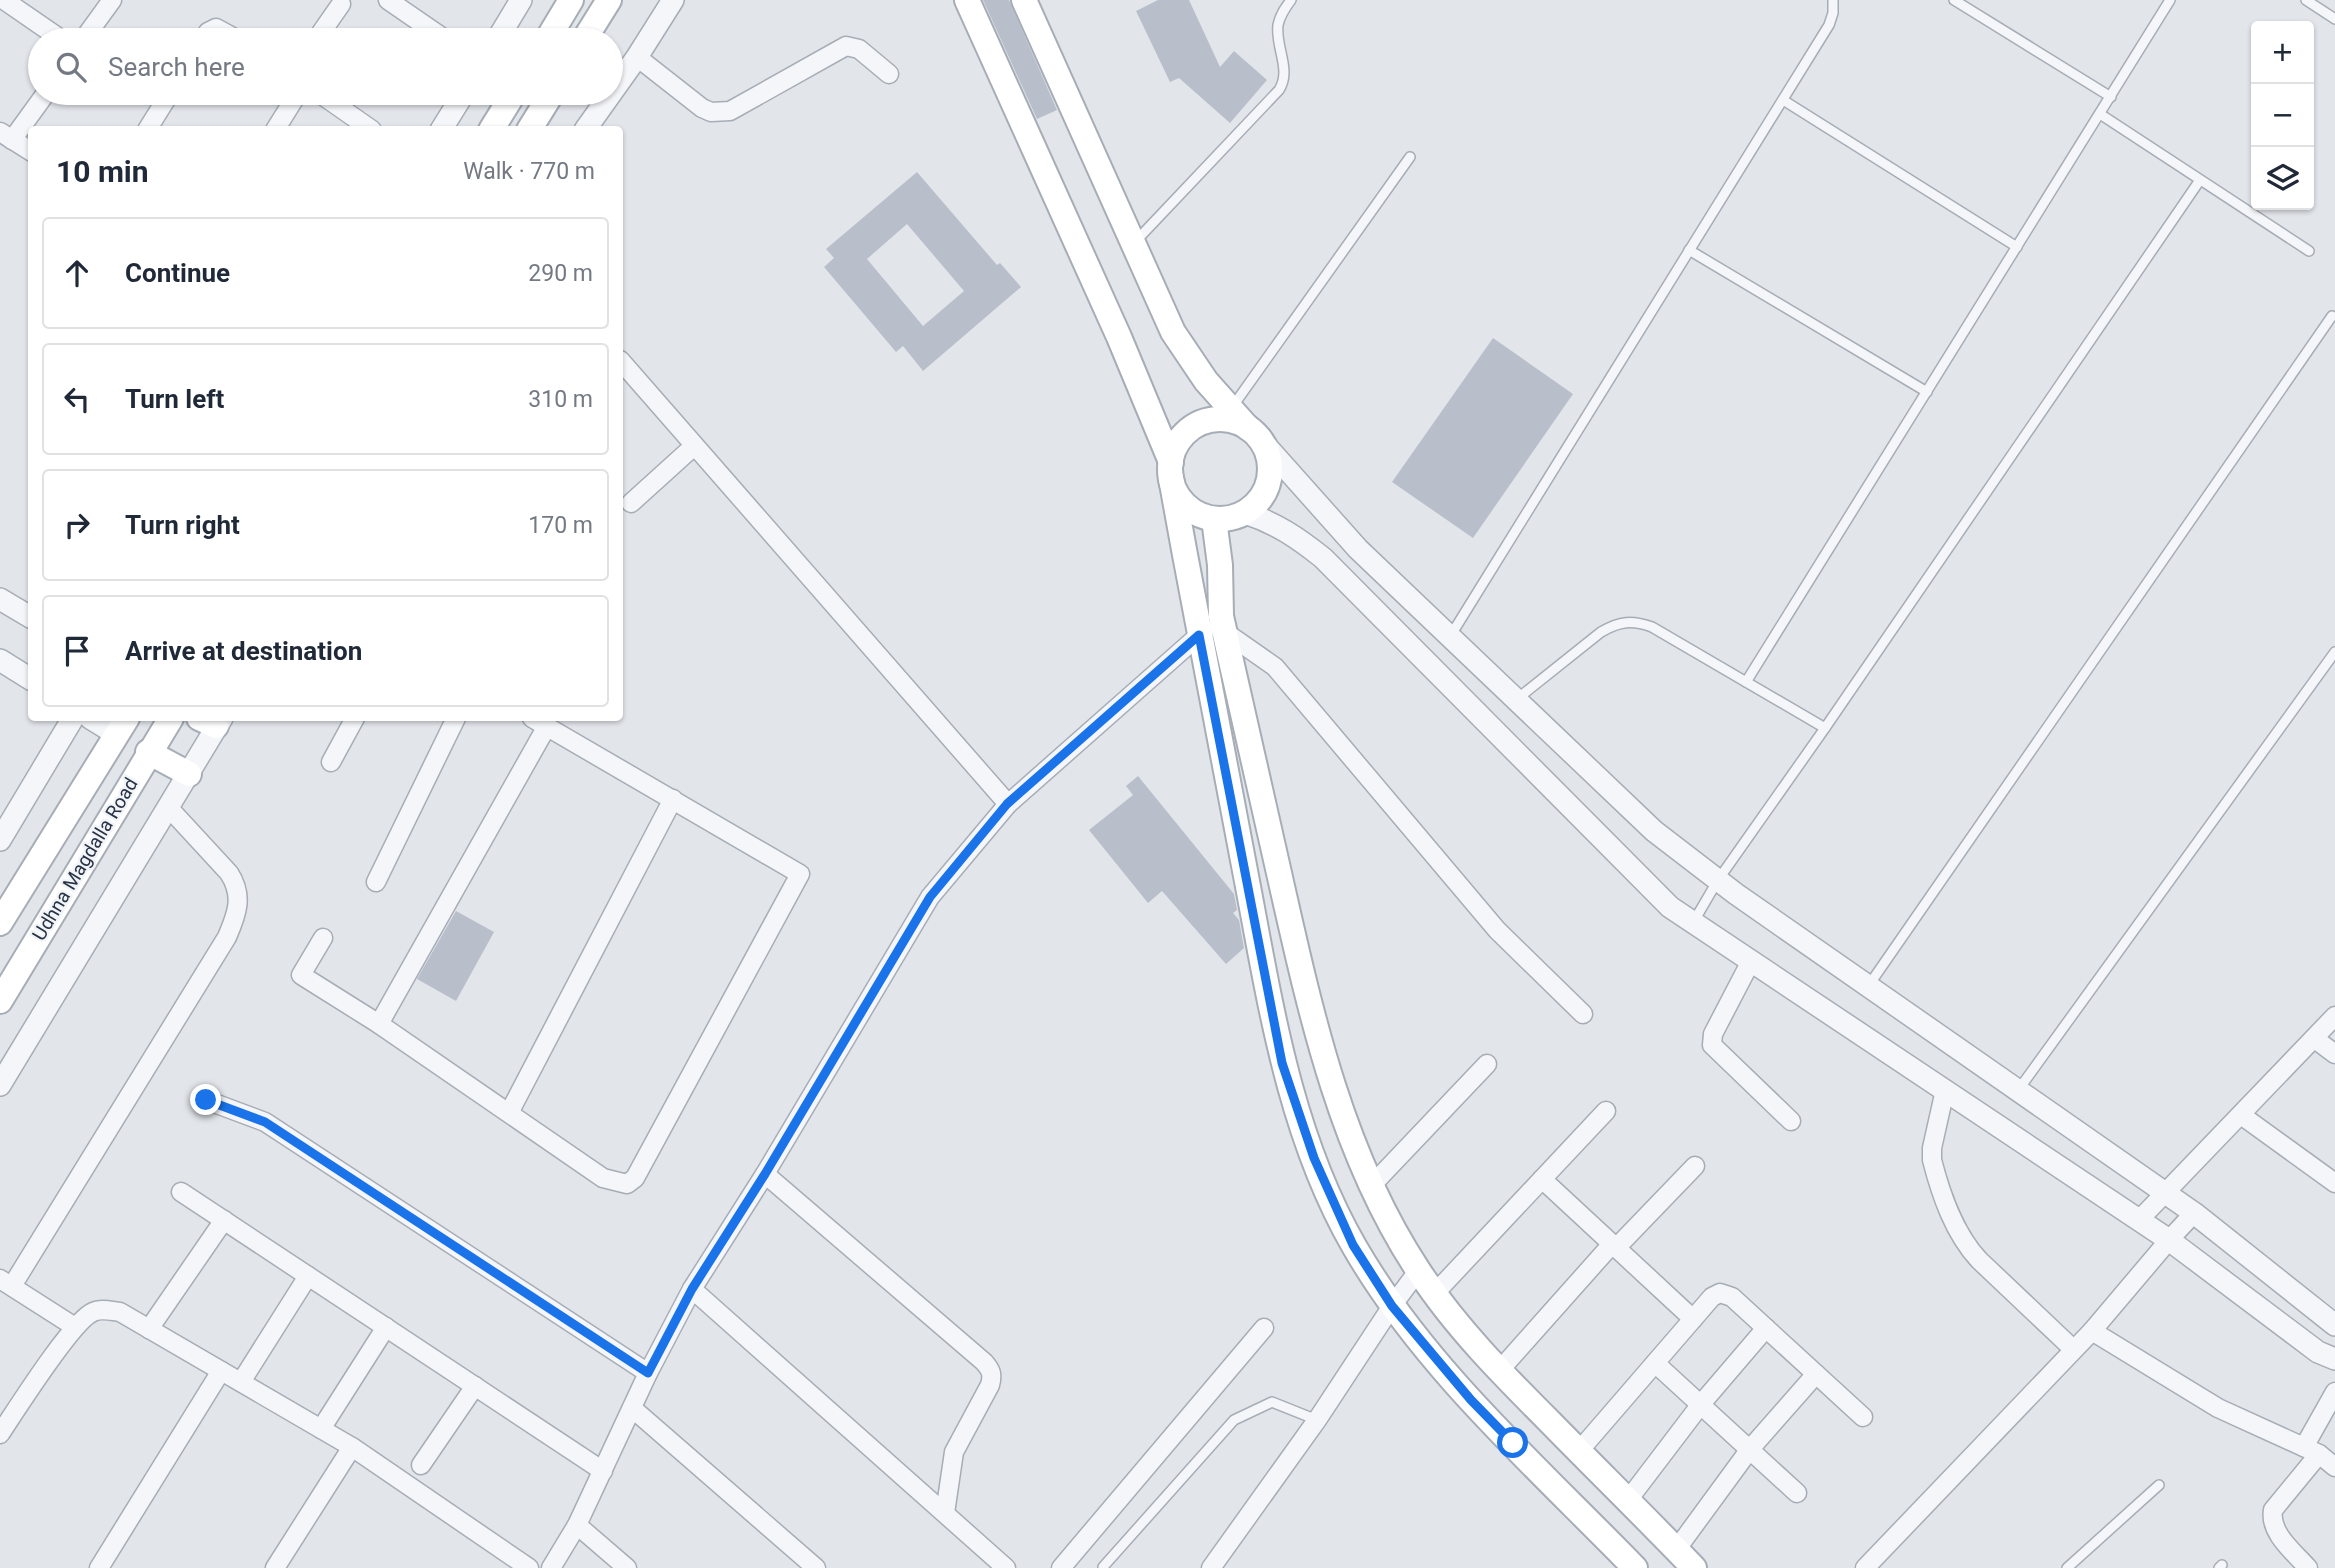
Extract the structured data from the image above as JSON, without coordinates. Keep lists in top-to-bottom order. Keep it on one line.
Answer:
{"streets":{"main road":["Udhna Magdalla Road"]},"page":{"map_buttons":["+","−"],"search":"Search here","heading":["10 min","Walk · 770 m"],"list":[["Continue","290 m"],["Turn left","310 m"],["Turn right","170 m"],"Arrive at destination"]}}
